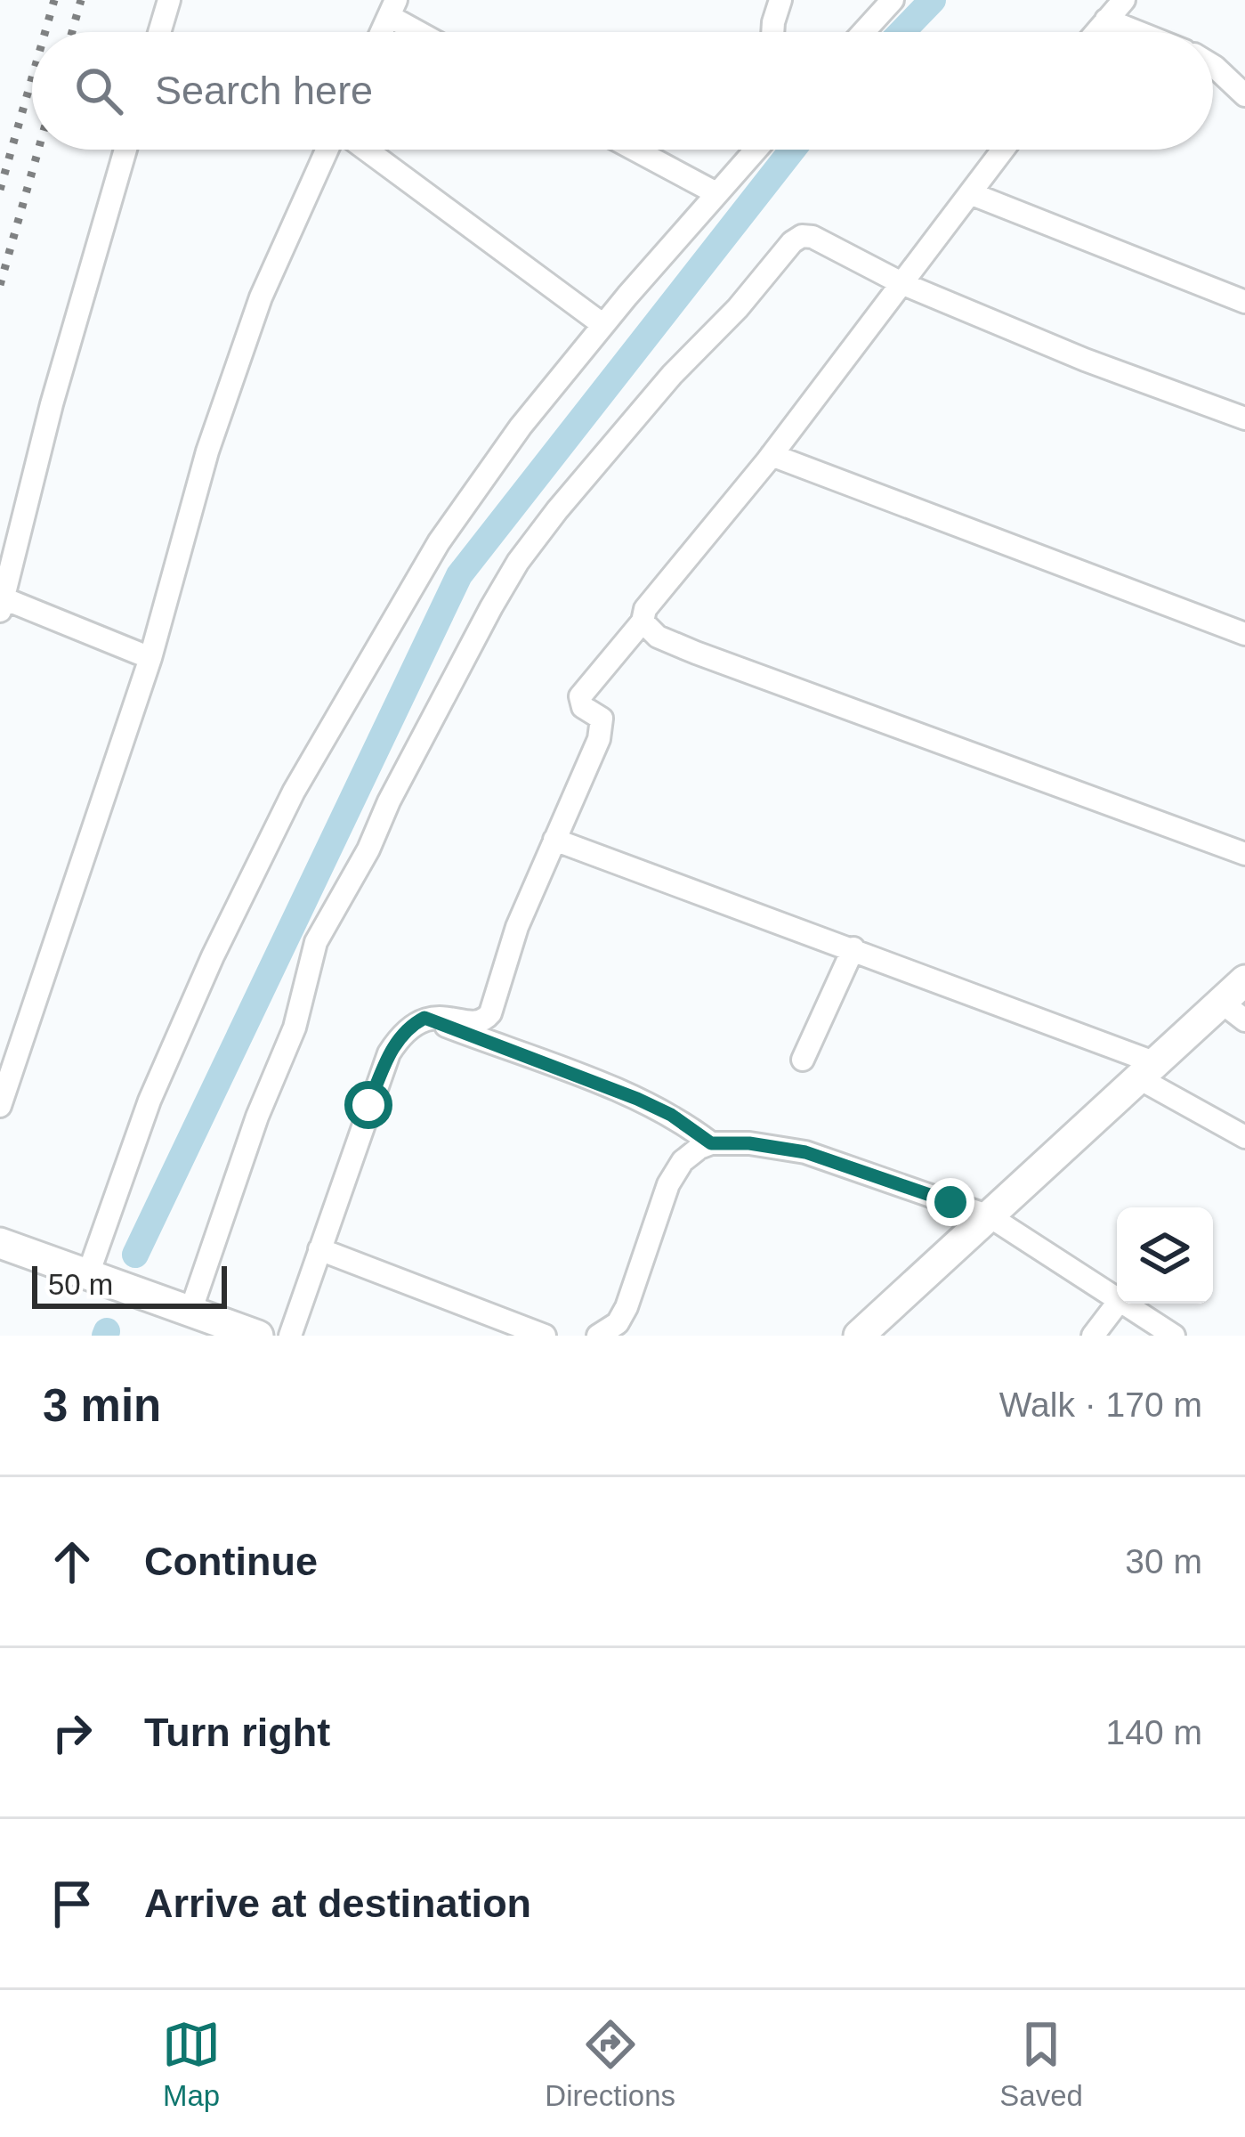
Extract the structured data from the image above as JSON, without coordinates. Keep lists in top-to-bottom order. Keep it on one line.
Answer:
{"scale_bar":"50 m","page":{"search":"Search here","scale":"50 m","heading":["3 min","Walk · 170 m"],"list":[["Continue","30 m"],["Turn right","140 m"],"Arrive at destination"],"nav":["Map","Directions","Saved"]}}
